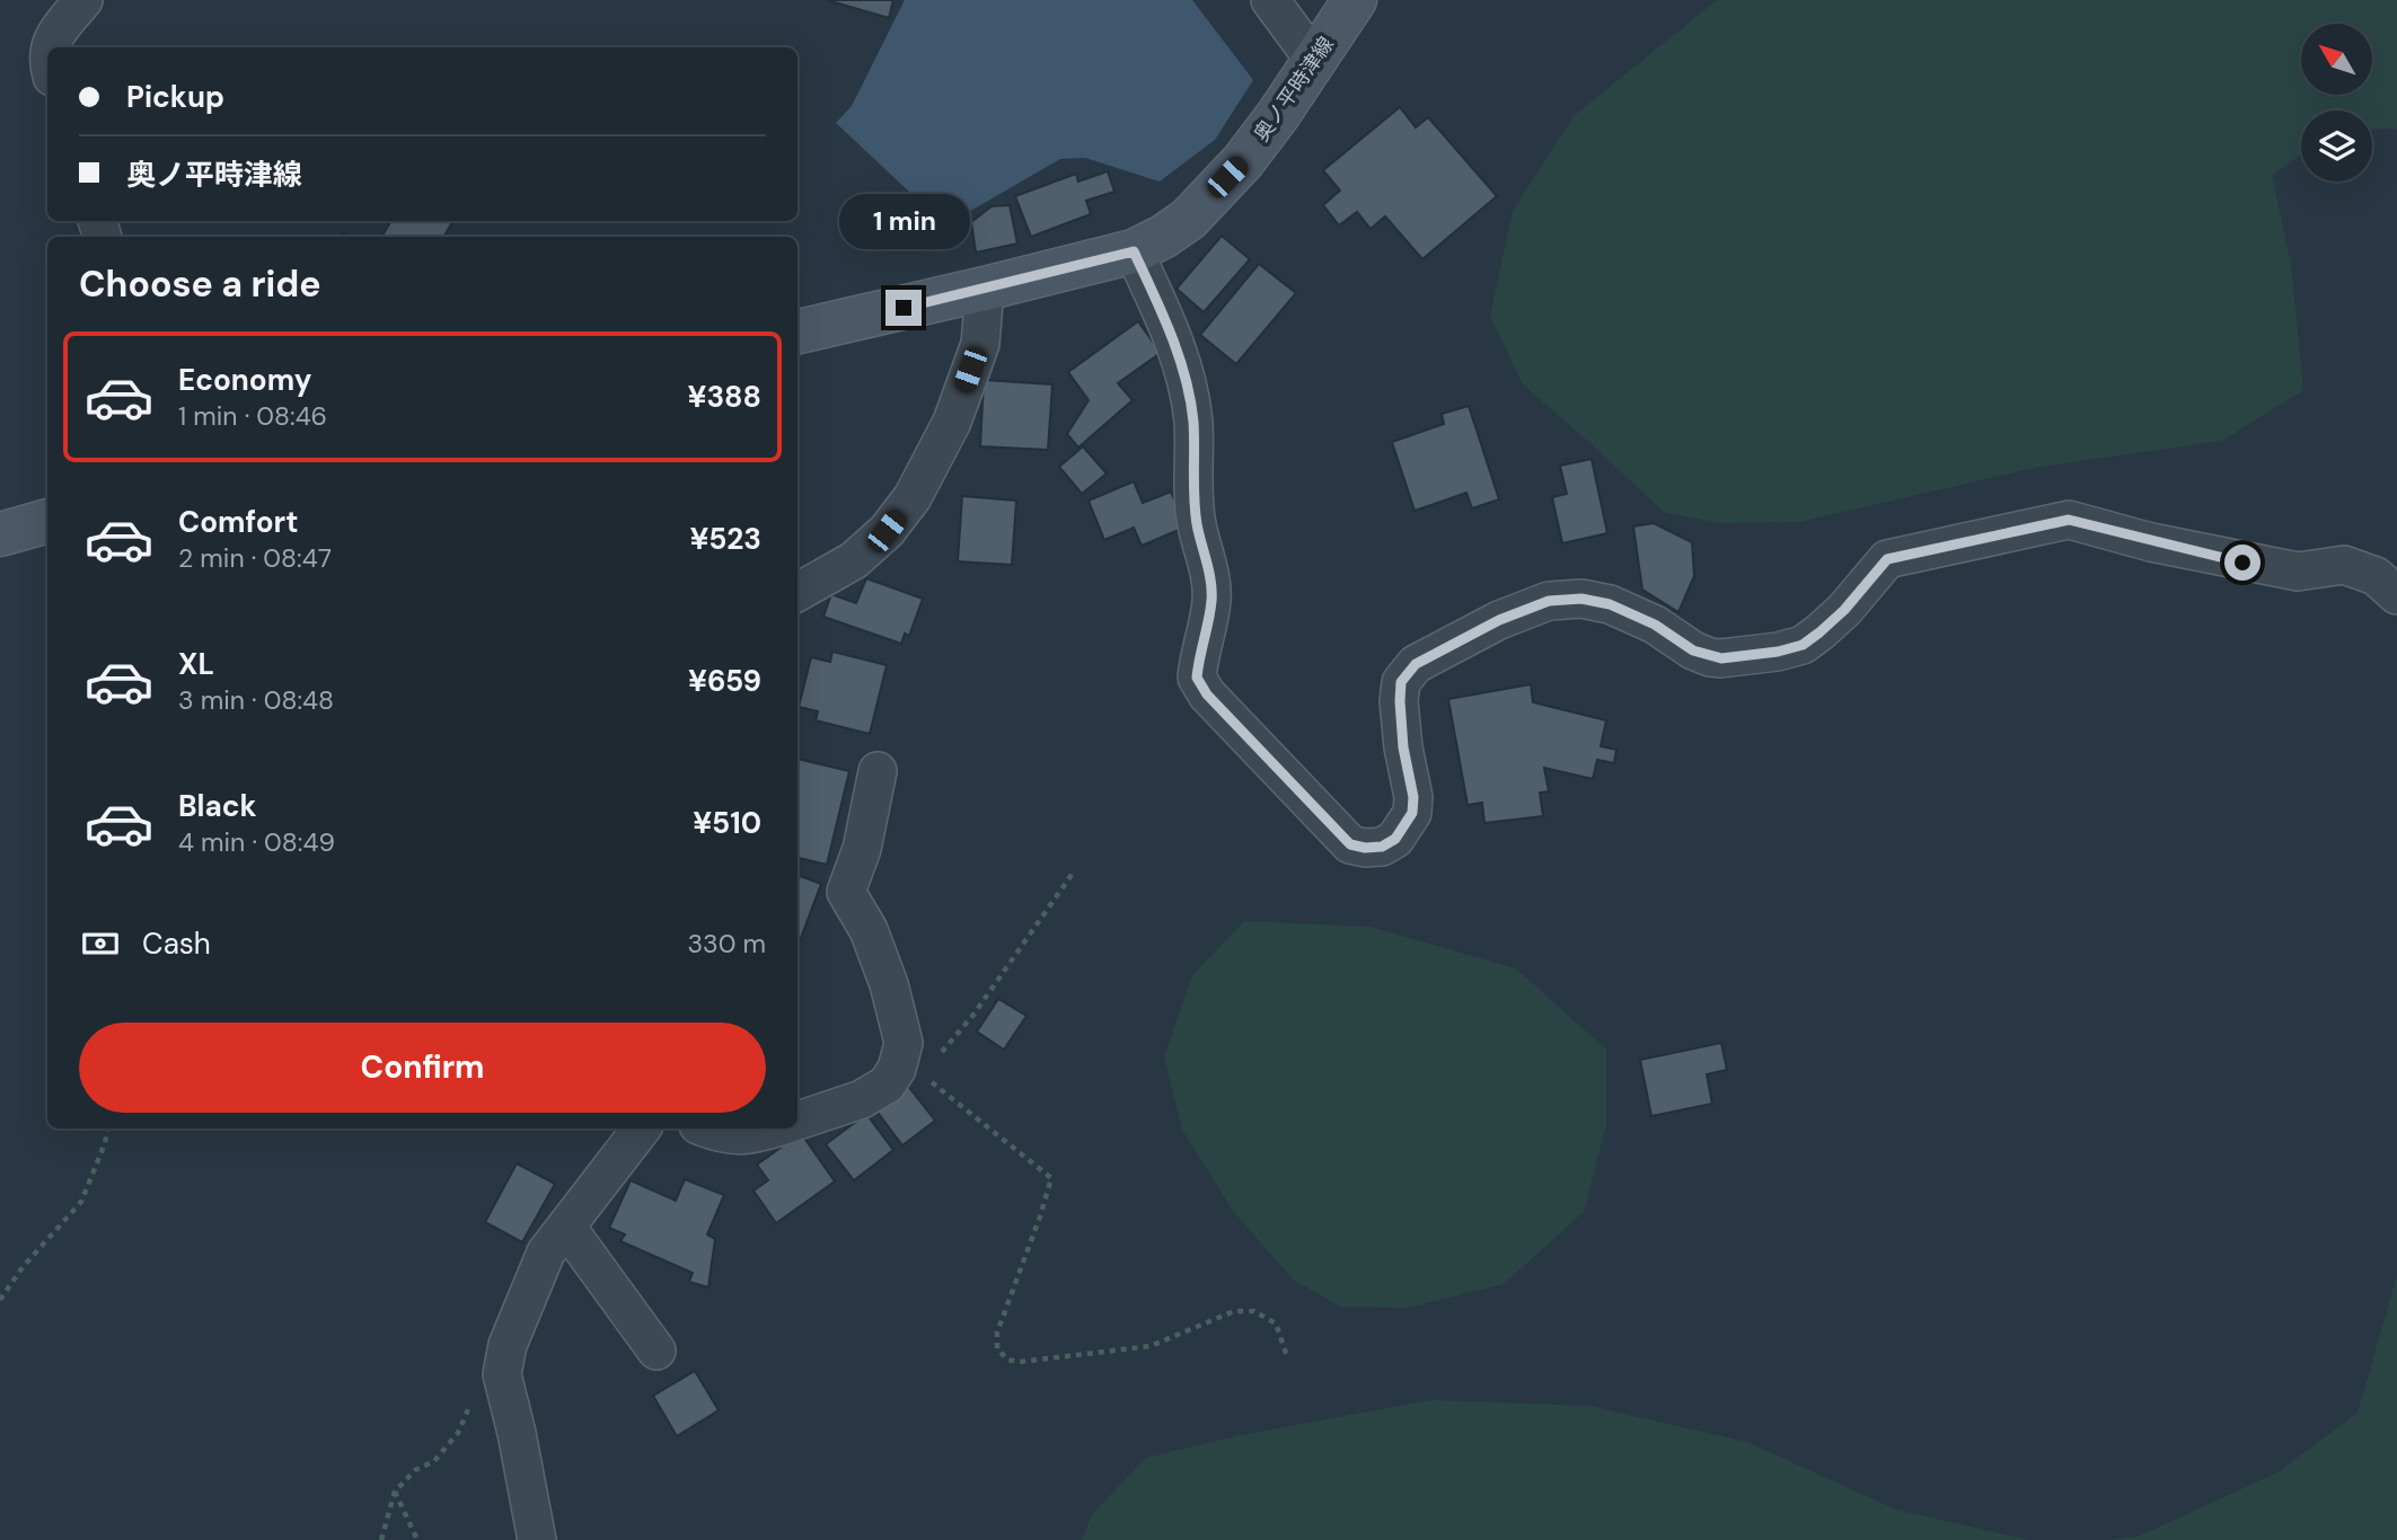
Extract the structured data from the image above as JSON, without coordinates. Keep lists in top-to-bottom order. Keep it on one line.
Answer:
{"streets":{"main road":["奥ノ平時津線"]},"north":"top left","page":{"banner":["Pickup","奥ノ平時津線"],"bubble":"1 min","heading":"Choose a ride","list":[{"name":"Economy","note":"1 min · 08:46","value":"¥388"},{"name":"Comfort","note":"2 min · 08:47","value":"¥523"},{"name":"XL","note":"3 min · 08:48","value":"¥659"},{"name":"Black","note":"4 min · 08:49","value":"¥510"}],"pay":["Cash","330 m"],"buttons":"Confirm"}}
